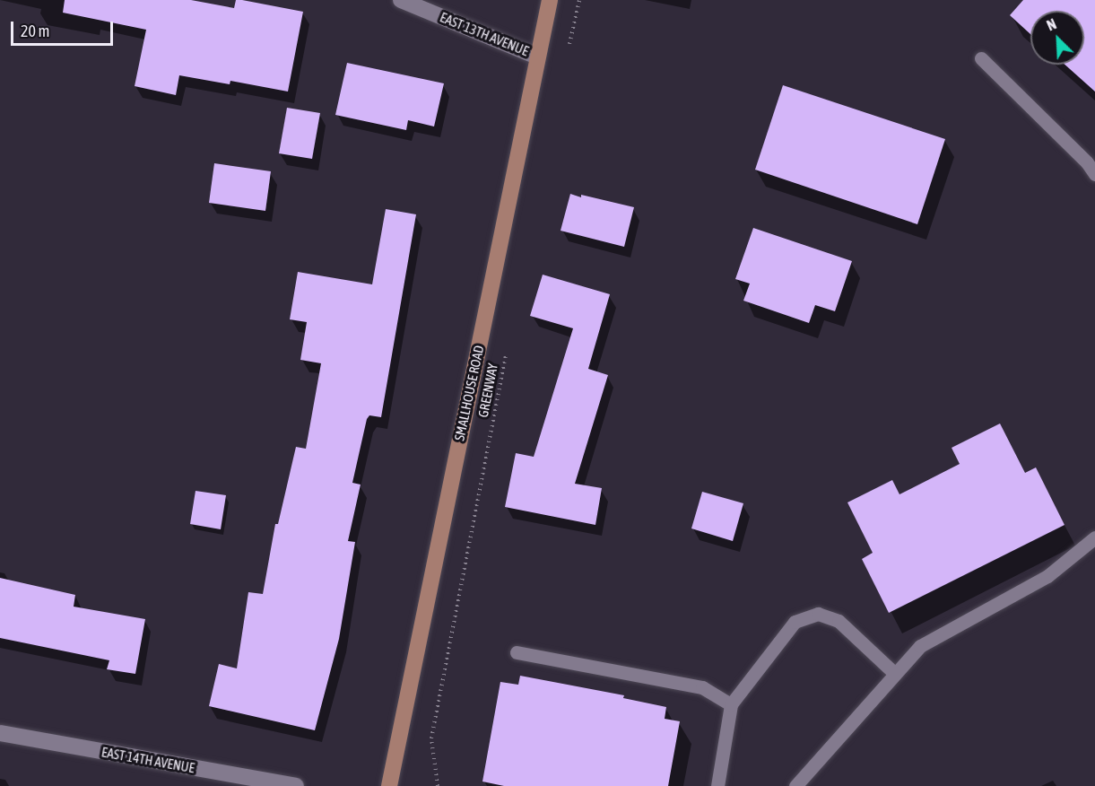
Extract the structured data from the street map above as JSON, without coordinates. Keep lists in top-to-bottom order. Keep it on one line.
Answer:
{"streets":{"street":["EAST 13TH AVENUE","SMALLHOUSE ROAD","EAST 14TH AVENUE"],"path":["GREENWAY"]},"crossings":[["EAST 13TH AVENUE","SMALLHOUSE ROAD"]],"scale_bar":"20 m","north":"top left"}
